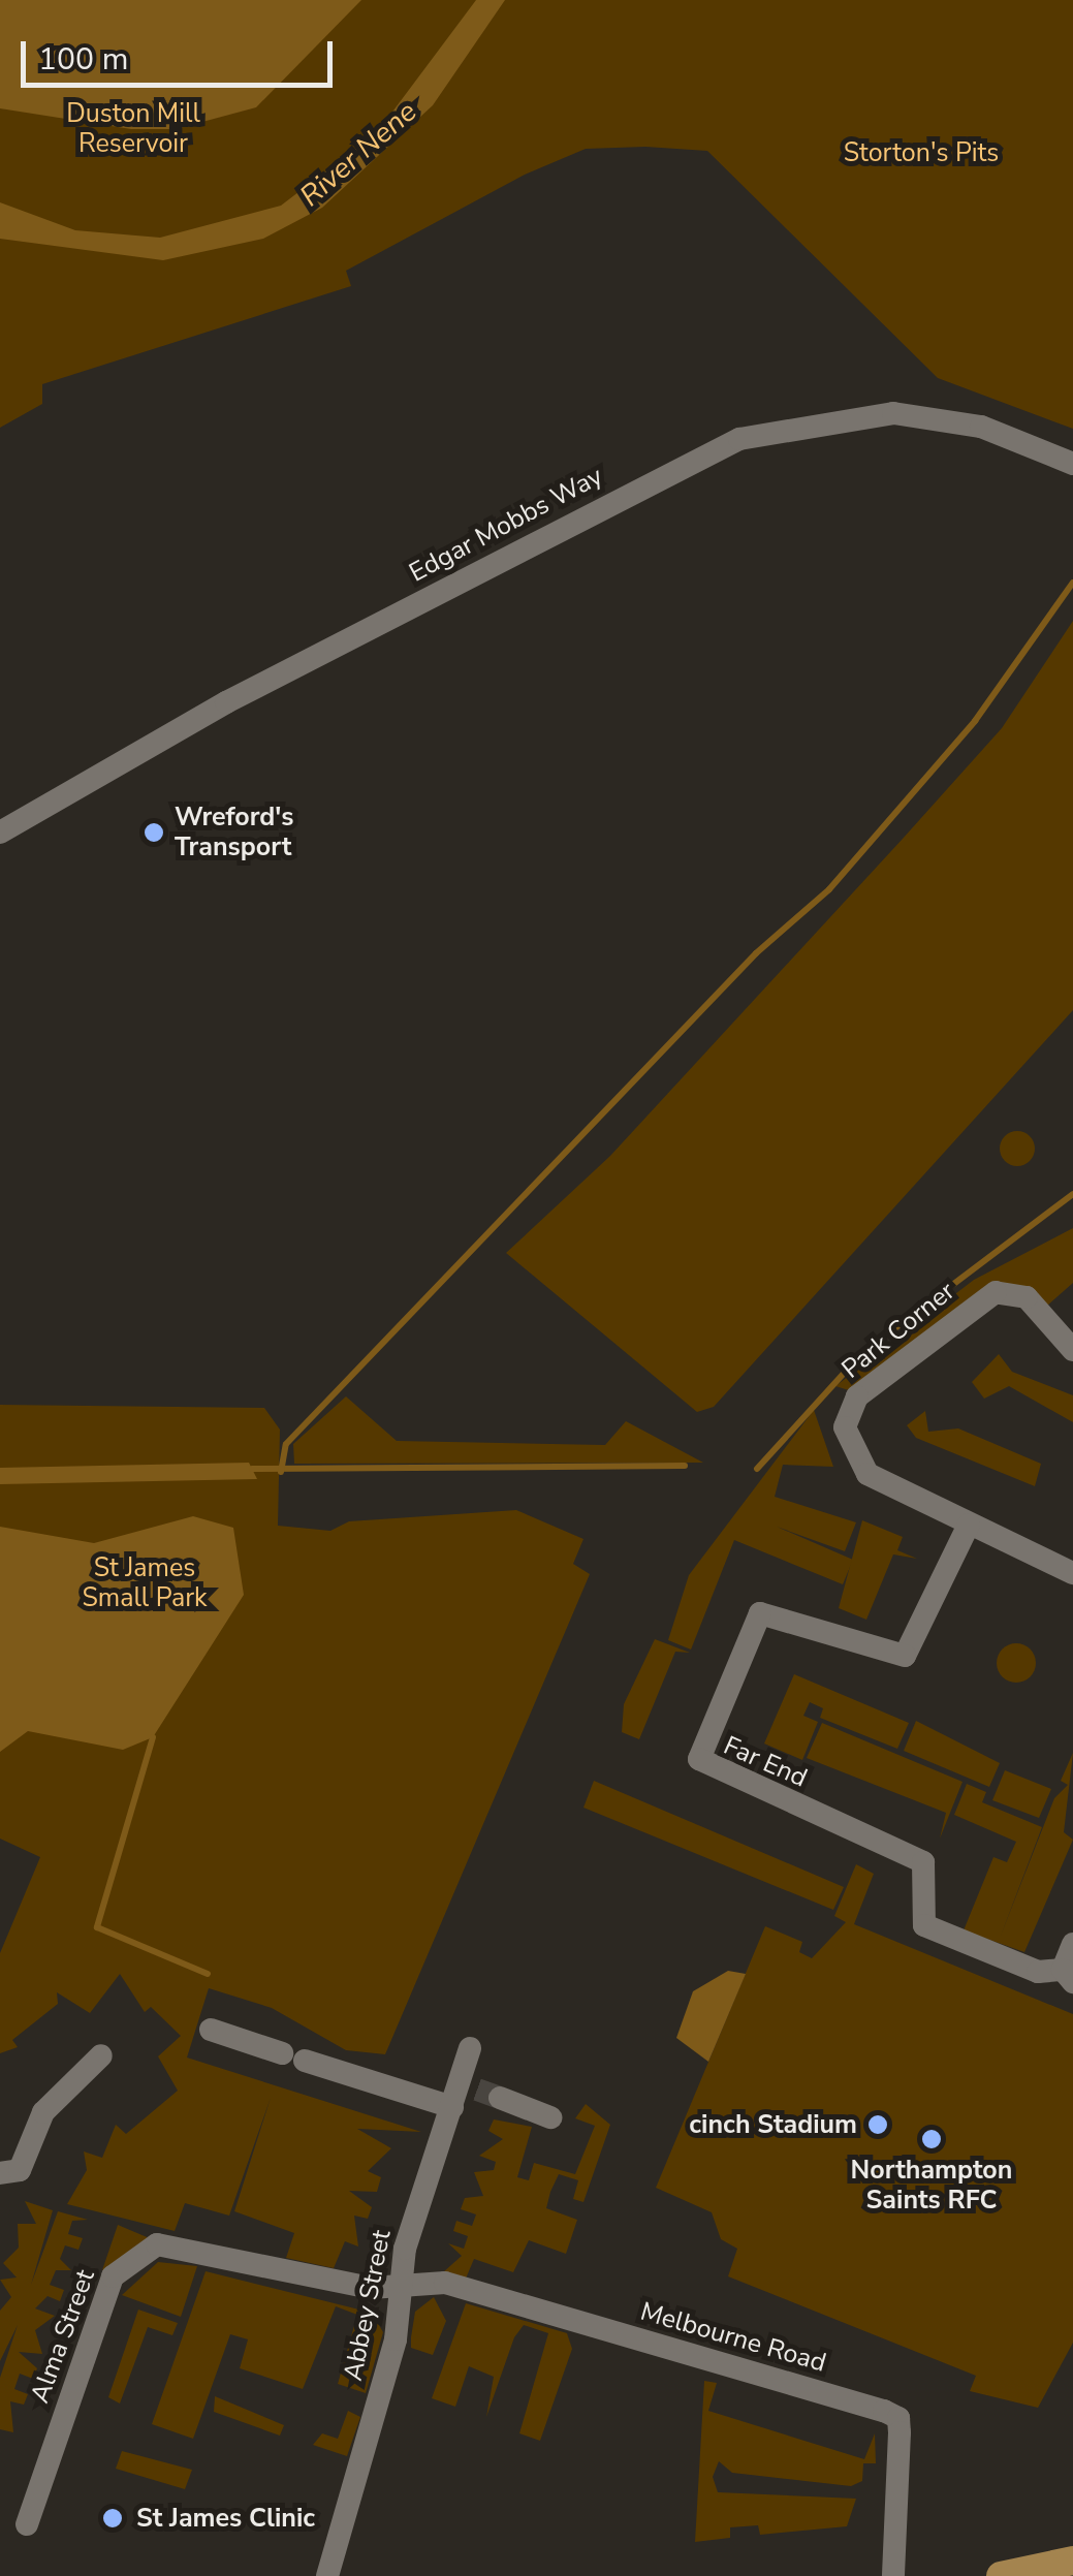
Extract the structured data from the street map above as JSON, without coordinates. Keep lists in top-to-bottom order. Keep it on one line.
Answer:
{"streets":{"street":["Edgar Mobbs Way","Park Corner","Far End","Abbey Street","Alma Street","Melbourne Road"]},"crossings":[["Park Corner","Far End"],["Abbey Street","Alma Street"],["Abbey Street","Melbourne Road"],["Alma Street","Melbourne Road"]],"water":["River Nene"],"parks":["Duston Mill Reservoir","Storton's Pits","St James Small Park"],"places":["Wreford's Transport","cinch Stadium","Northampton Saints RFC","St James Clinic"],"scale_bar":"100 m"}
